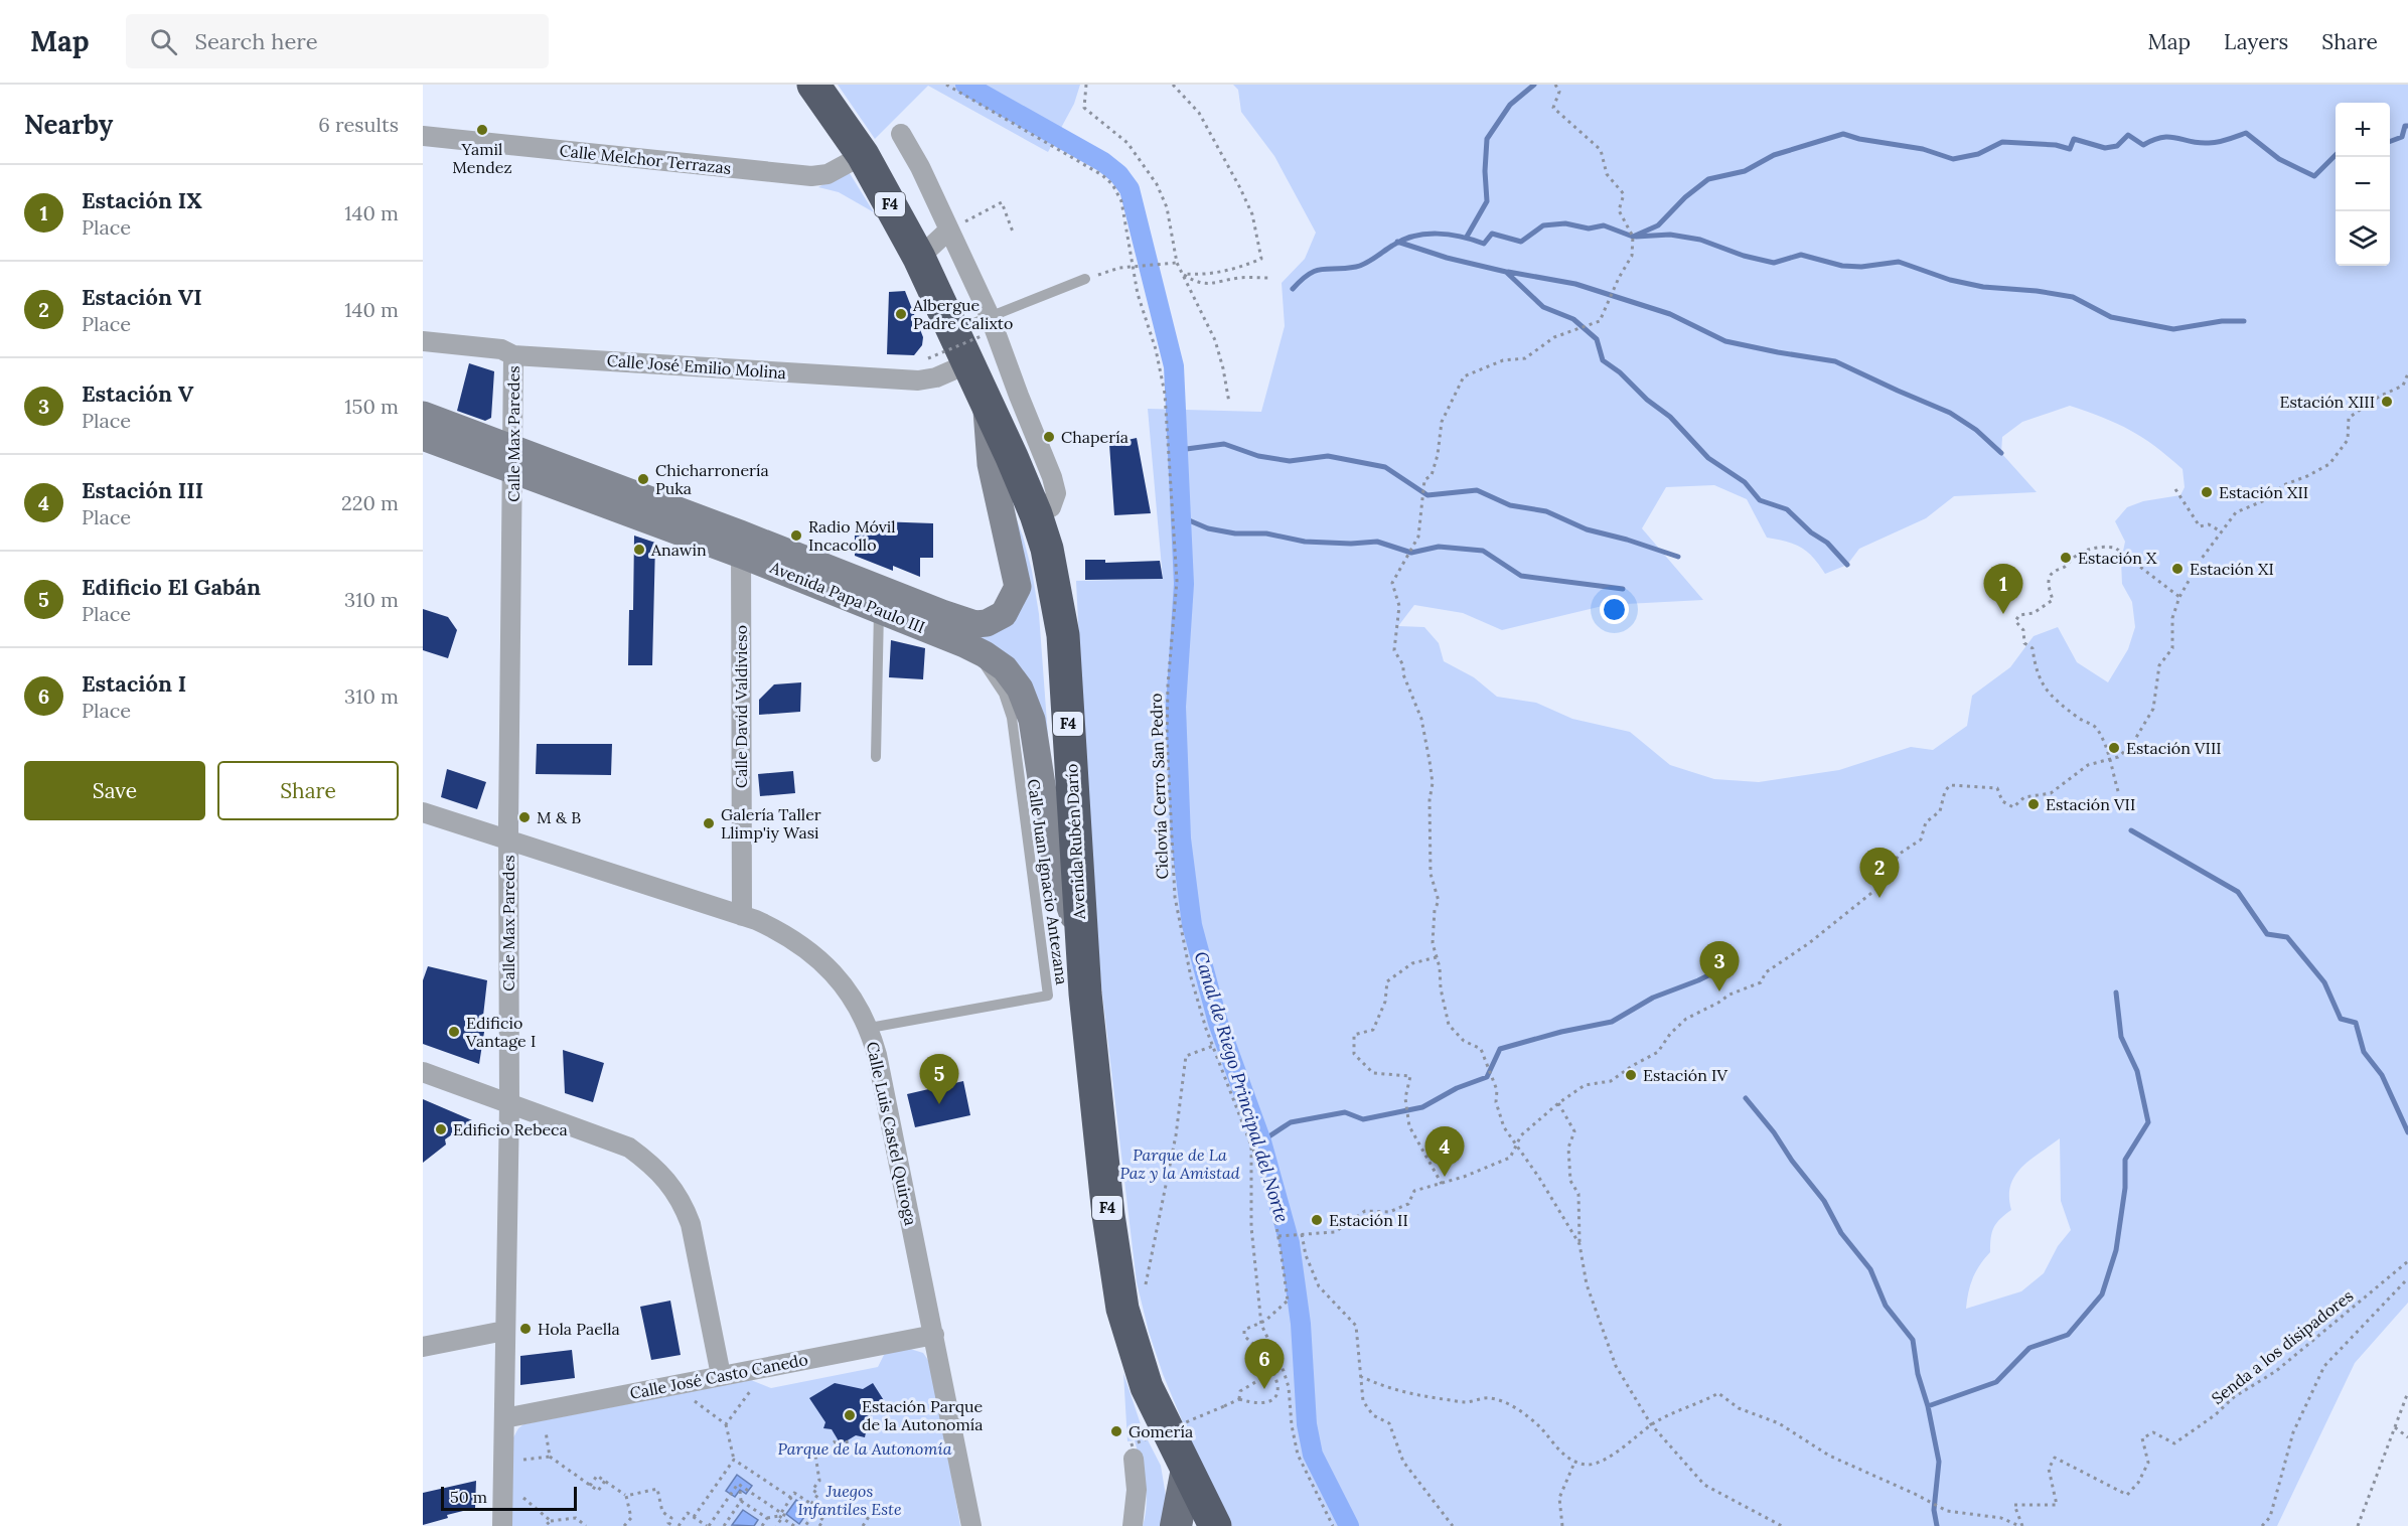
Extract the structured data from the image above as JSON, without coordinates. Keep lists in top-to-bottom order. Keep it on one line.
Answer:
{"streets":{"highway":["F4","Avenida Rubén Darío"],"main road":["Avenida Papa Paulo III"],"street":["Calle Melchor Terrazas","Calle José Emilio Molina","Calle Max Paredes","Calle David Valdivieso","Calle Luis Castel Quiroga","Calle José Casto Canedo"],"lane":["Calle Juan Ignacio Antezana"],"path":["Ciclovía Cerro San Pedro","Senda a los disipadores"]},"crossings":[["Calle Melchor Terrazas","Avenida Rubén Darío"],["Calle José Emilio Molina","Calle Max Paredes"],["Calle José Emilio Molina","Avenida Rubén Darío"],["Calle Max Paredes","Avenida Papa Paulo III"],["Calle Max Paredes","Calle Luis Castel Quiroga"],["Calle Max Paredes","Calle José Casto Canedo"],["Avenida Papa Paulo III","Calle David Valdivieso"],["Avenida Papa Paulo III","Avenida Rubén Darío"],["Avenida Papa Paulo III","Calle Juan Ignacio Antezana"],["Calle David Valdivieso","Calle Luis Castel Quiroga"],["Calle Juan Ignacio Antezana","Calle Luis Castel Quiroga"],["Calle Luis Castel Quiroga","Calle José Casto Canedo"]],"water":["Canal de Riego Principal del Norte"],"parks":["Parque de La Paz y la Amistad","Parque de la Autonomía","Juegos Infantiles Este"],"places":["Yamil Mendez","Albergue Padre Calixto","Estación XIII","Chapería","Chicharronería Puka","Estación XII","Radio Móvil Incacollo","Anawin","Estación X","Estación XI","Estación VIII","Estación VII","M & B","Galería Taller Llimp'iy Wasi","Edificio Vantage I","Estación IV","Edificio Rebeca","Estación II","Hola Paella","Estación Parque de la Autonomía","Gomería"],"scale_bar":"50 m","page":{"header":"Map","search":"Search here","nav":["Map","Layers","Share"],"heading":["Nearby","6 results"],"map_buttons":["+","−"],"list":[{"mark":"1","name":"Estación IX","note":"Place","value":"140 m"},{"mark":"2","name":"Estación VI","note":"Place","value":"140 m"},{"mark":"3","name":"Estación V","note":"Place","value":"150 m"},{"mark":"4","name":"Estación III","note":"Place","value":"220 m"},{"mark":"5","name":"Edificio El Gabán","note":"Place","value":"310 m"},{"mark":"6","name":"Estación I","note":"Place","value":"310 m"}],"pins":["1","2","3","5","4","6"],"buttons":["Save","Share"],"scale":"50 m"}}
